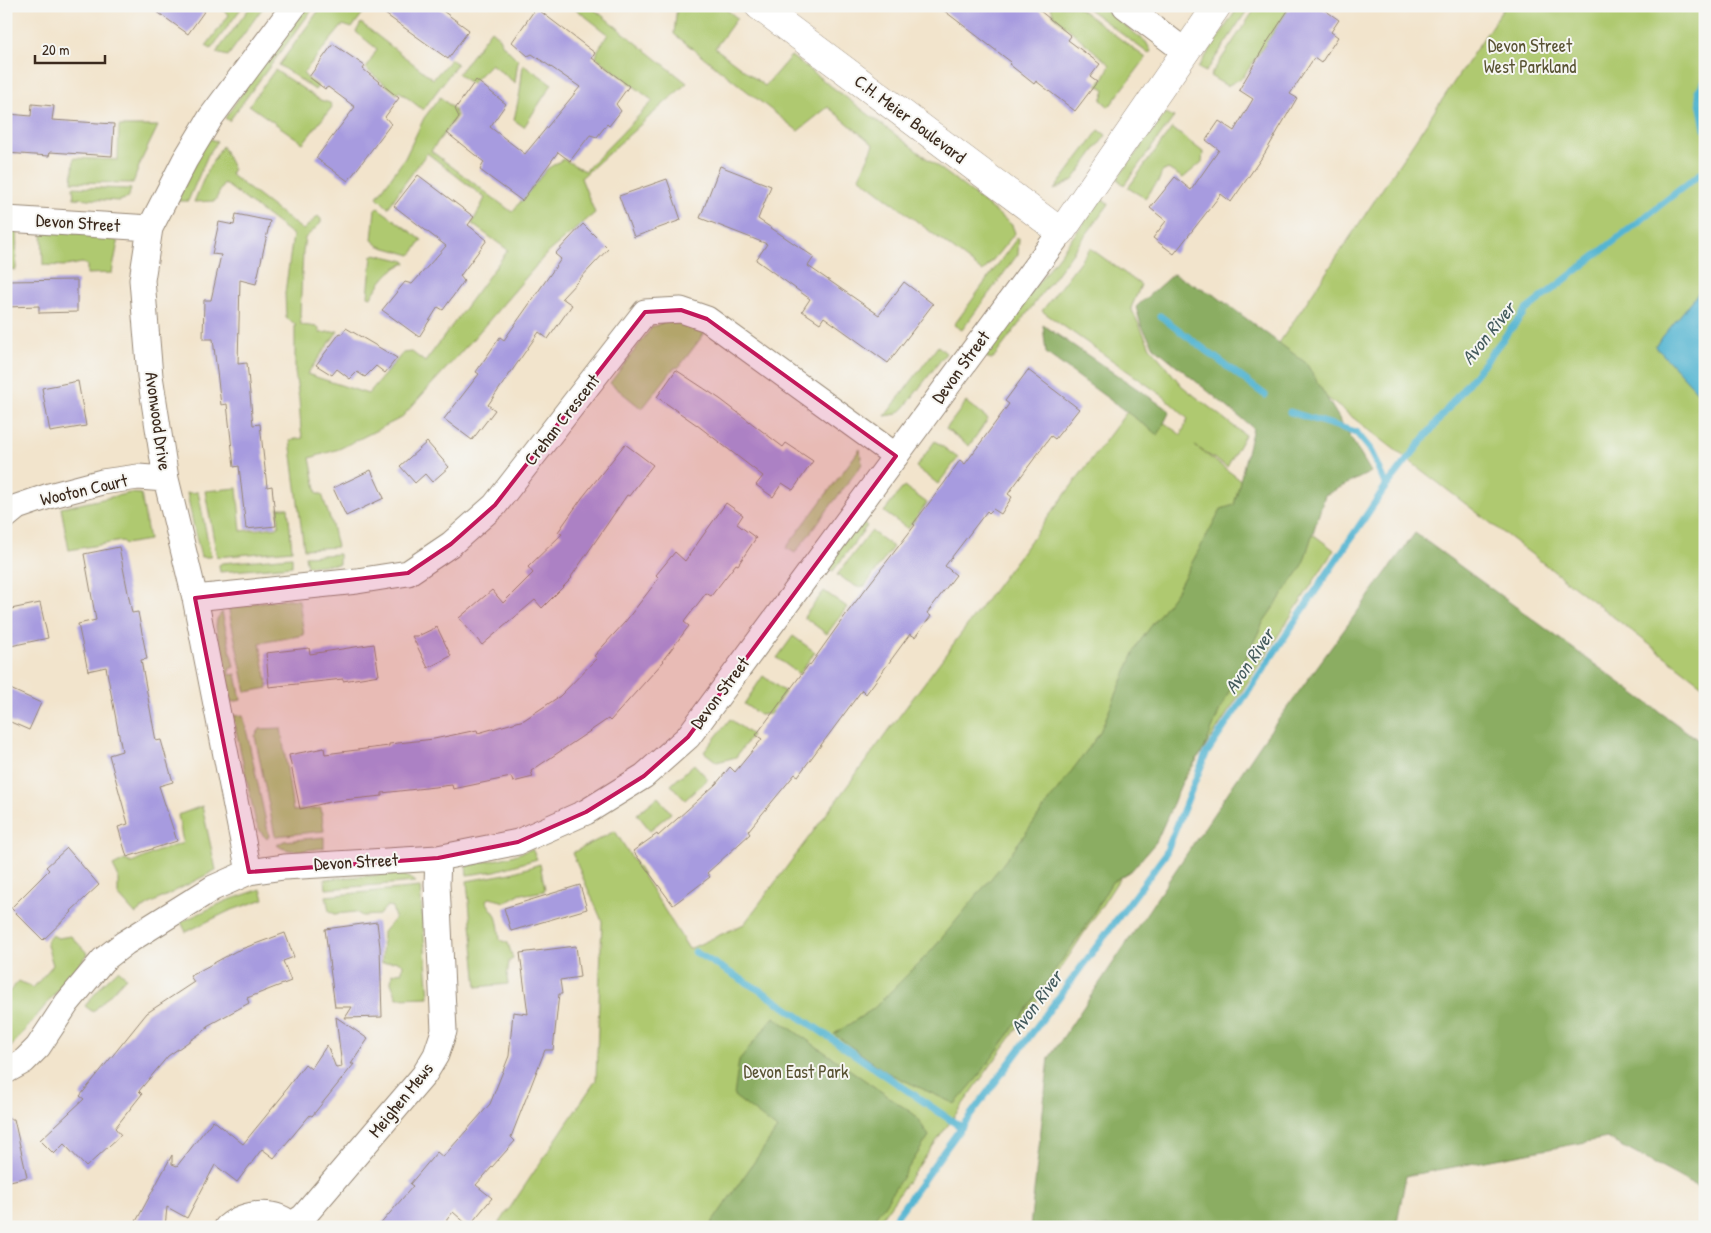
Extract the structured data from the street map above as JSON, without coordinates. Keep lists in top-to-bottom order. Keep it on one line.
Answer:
{"streets":{"street":["C.H. Meier Boulevard","Devon Street","Crehan Crescent","Avonwood Drive","Wooton Court","Meighen Mews"]},"crossings":[["C.H. Meier Boulevard","Devon Street"],["Devon Street","Crehan Crescent"],["Devon Street","Avonwood Drive"],["Devon Street","Meighen Mews"],["Crehan Crescent","Avonwood Drive"],["Avonwood Drive","Wooton Court"]],"water":["Avon River"],"parks":["Devon Street West Parkland","Devon East Park"],"scale_bar":"20 m"}
